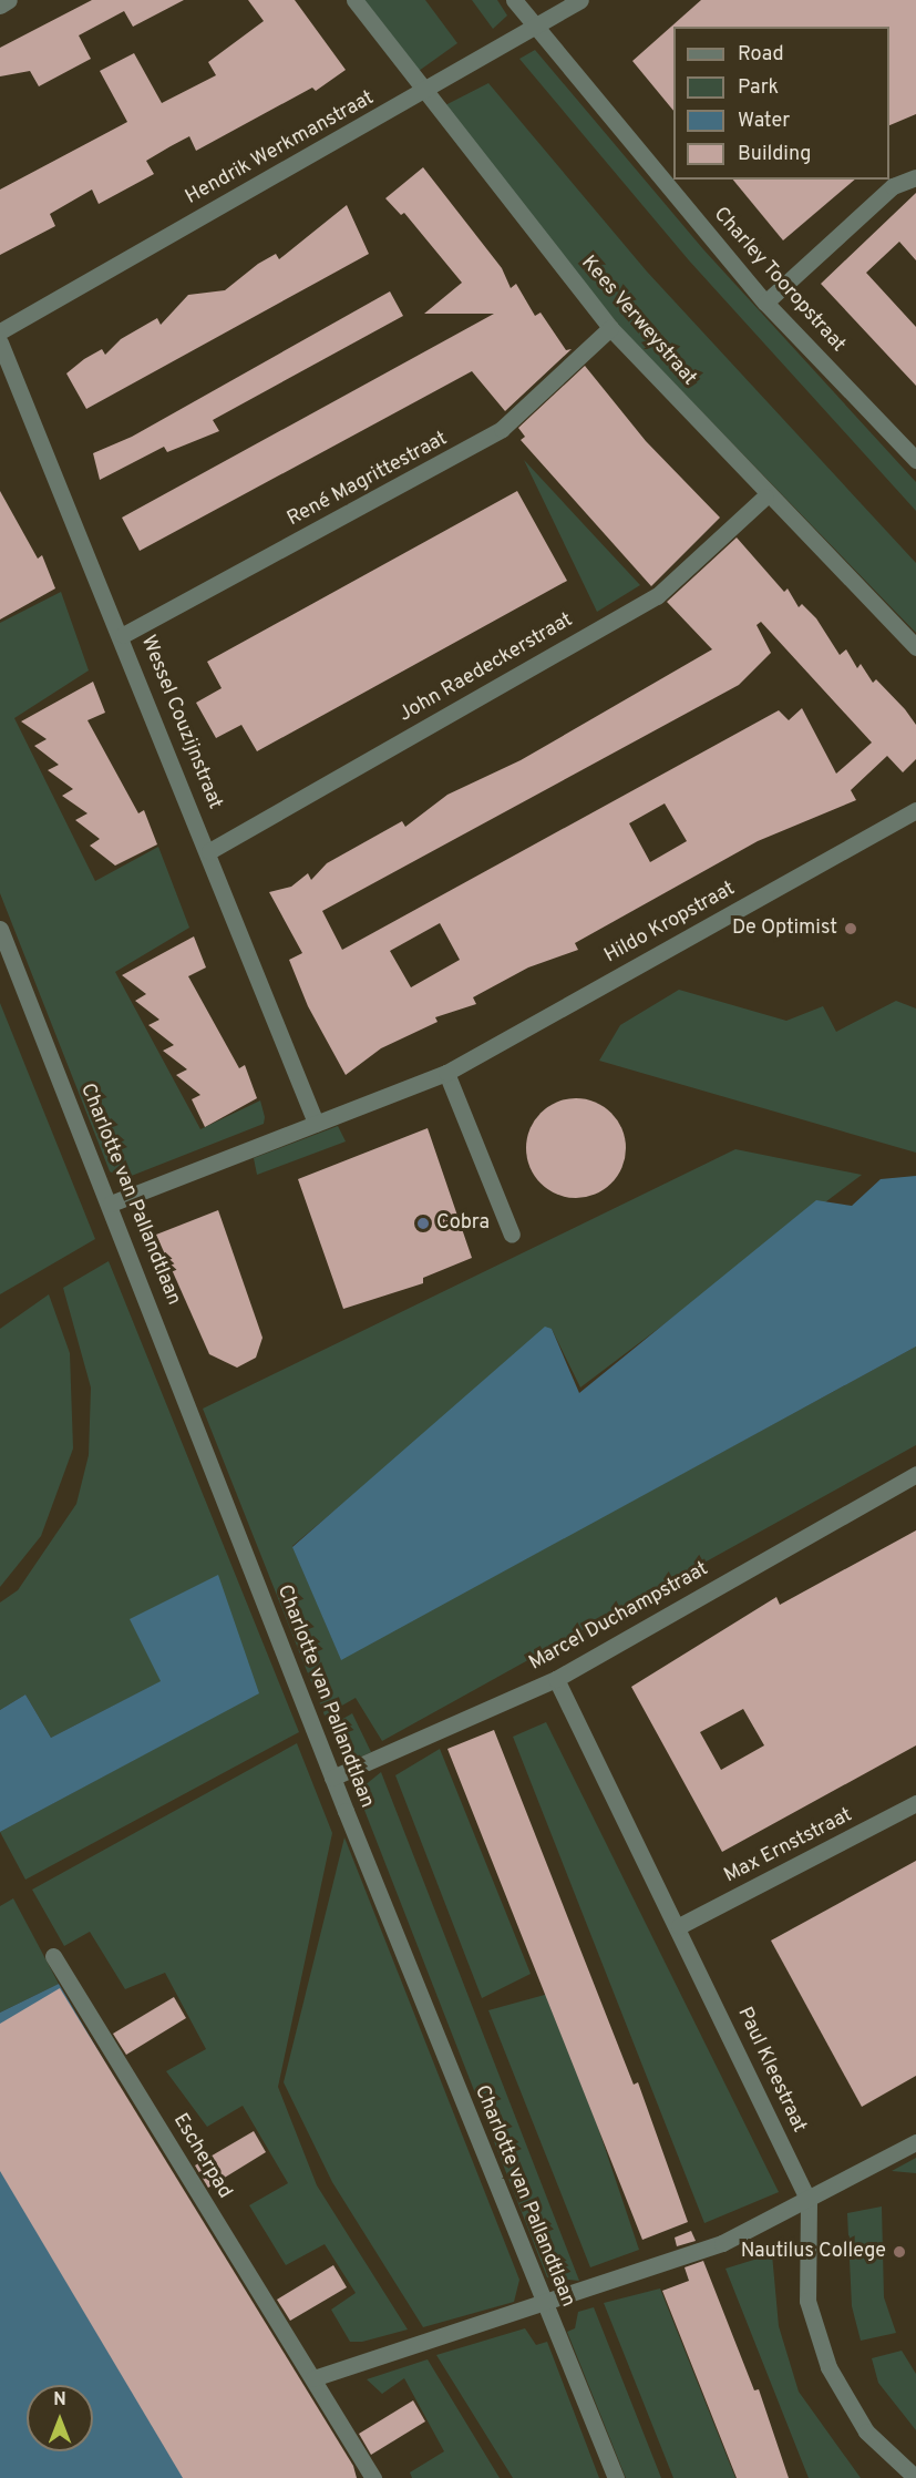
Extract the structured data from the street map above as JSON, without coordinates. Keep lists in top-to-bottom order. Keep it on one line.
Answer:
{"streets":{"street":["Hendrik Werkmanstraat","Charley Tooropstraat","Kees Verweystraat","René Magrittestraat","John Raedeckerstraat","Wessel Couzijnstraat","Hildo Kropstraat","Charlotte van Pallandtlaan","Marcel Duchampstraat","Max Ernststraat","Paul Kleestraat","Escherpad"]},"crossings":[["Hendrik Werkmanstraat","Charley Tooropstraat"],["Hendrik Werkmanstraat","Kees Verweystraat"],["Kees Verweystraat","René Magrittestraat"],["Kees Verweystraat","John Raedeckerstraat"],["René Magrittestraat","Wessel Couzijnstraat"],["John Raedeckerstraat","Wessel Couzijnstraat"],["Wessel Couzijnstraat","Hildo Kropstraat"],["Hildo Kropstraat","Charlotte van Pallandtlaan"],["Charlotte van Pallandtlaan","Marcel Duchampstraat"],["Marcel Duchampstraat","Paul Kleestraat"],["Max Ernststraat","Paul Kleestraat"]],"places":["De Optimist","Cobra","Nautilus College"],"legend":["Road","Park","Water","Building"],"north":"top"}
